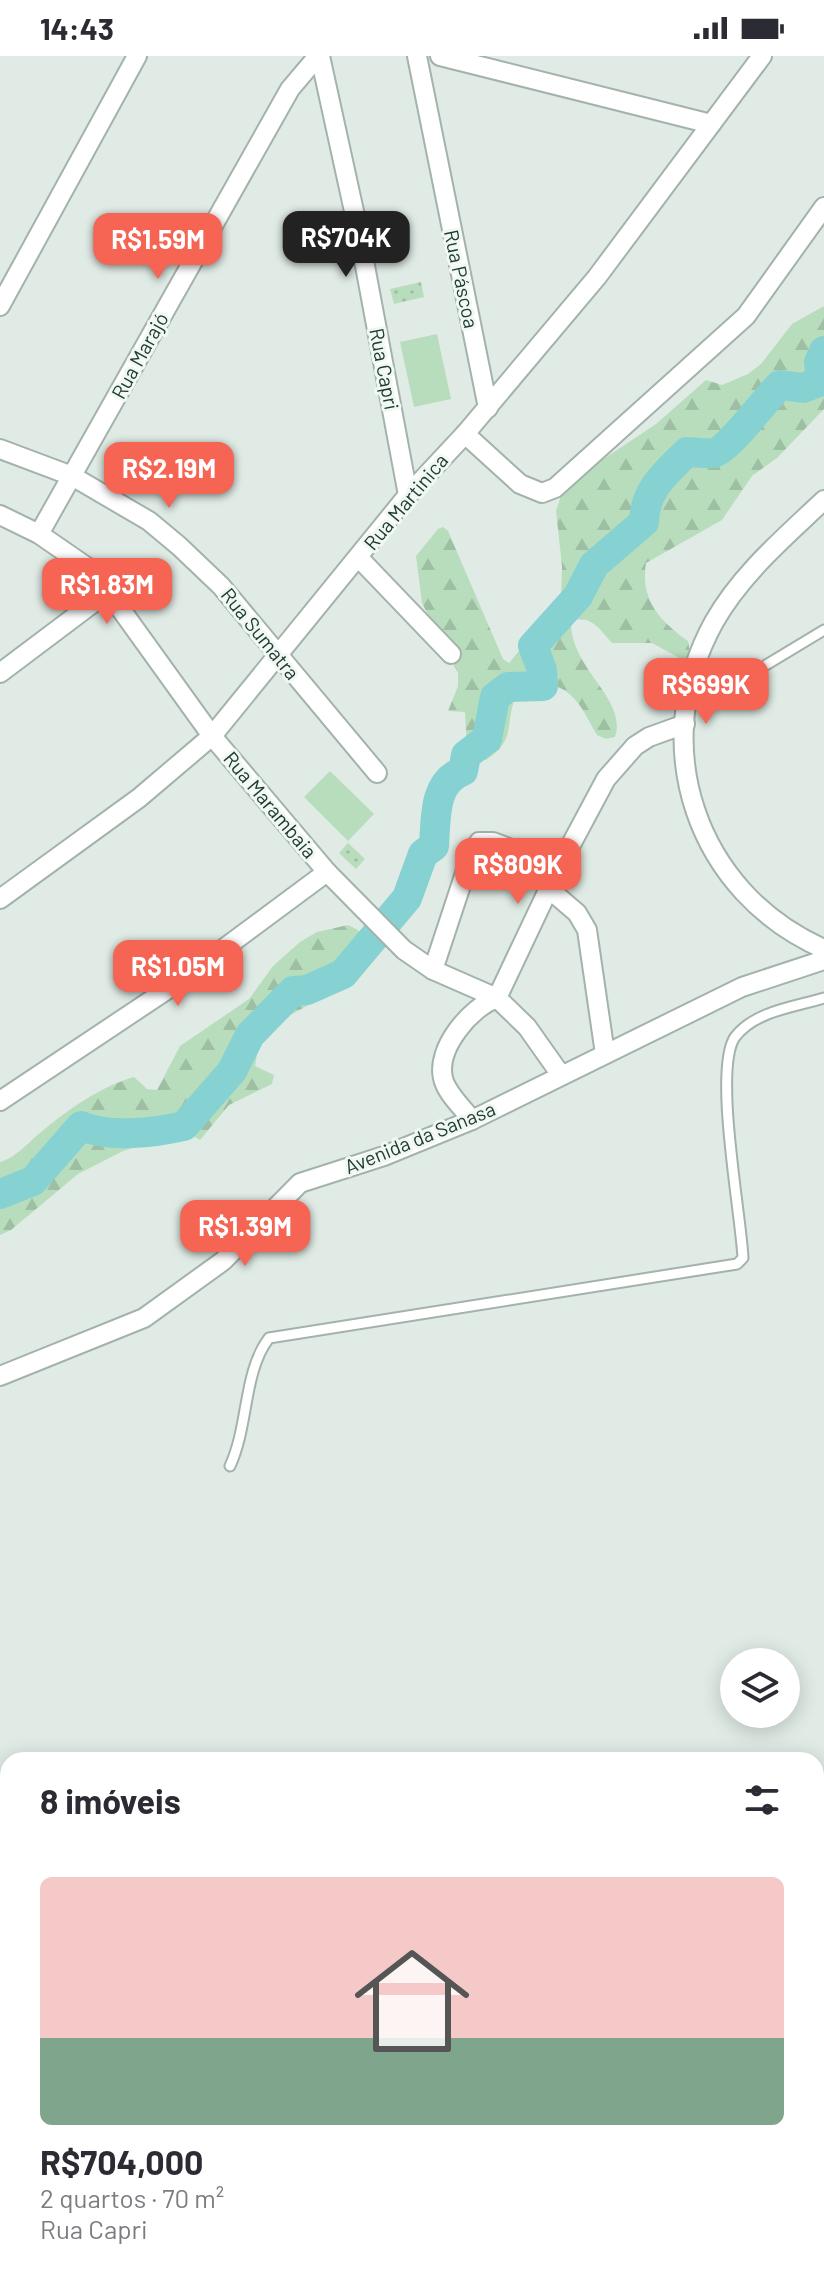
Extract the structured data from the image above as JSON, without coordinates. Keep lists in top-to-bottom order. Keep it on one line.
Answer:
{"streets":{"street":["Rua Páscoa","Rua Marajó","Rua Capri","Rua Martinica","Rua Sumatra","Rua Marambaia","Avenida da Sanasa"]},"crossings":[["Rua Páscoa","Rua Martinica"],["Rua Marajó","Rua Capri"],["Rua Marajó","Rua Sumatra"],["Rua Marajó","Rua Marambaia"],["Rua Capri","Rua Martinica"],["Rua Martinica","Rua Sumatra"],["Rua Martinica","Rua Marambaia"],["Rua Marambaia","Avenida da Sanasa"]],"page":{"status":"14:43","price":["R$704K","R$1.59M","R$2.19M","R$1.83M","R$699K","R$809K","R$1.05M","R$1.39M"],"heading":"8 imóveis","list":[{"name":"R$704,000","note":"2 quartos · 70 m² · Rua Capri"}]}}
